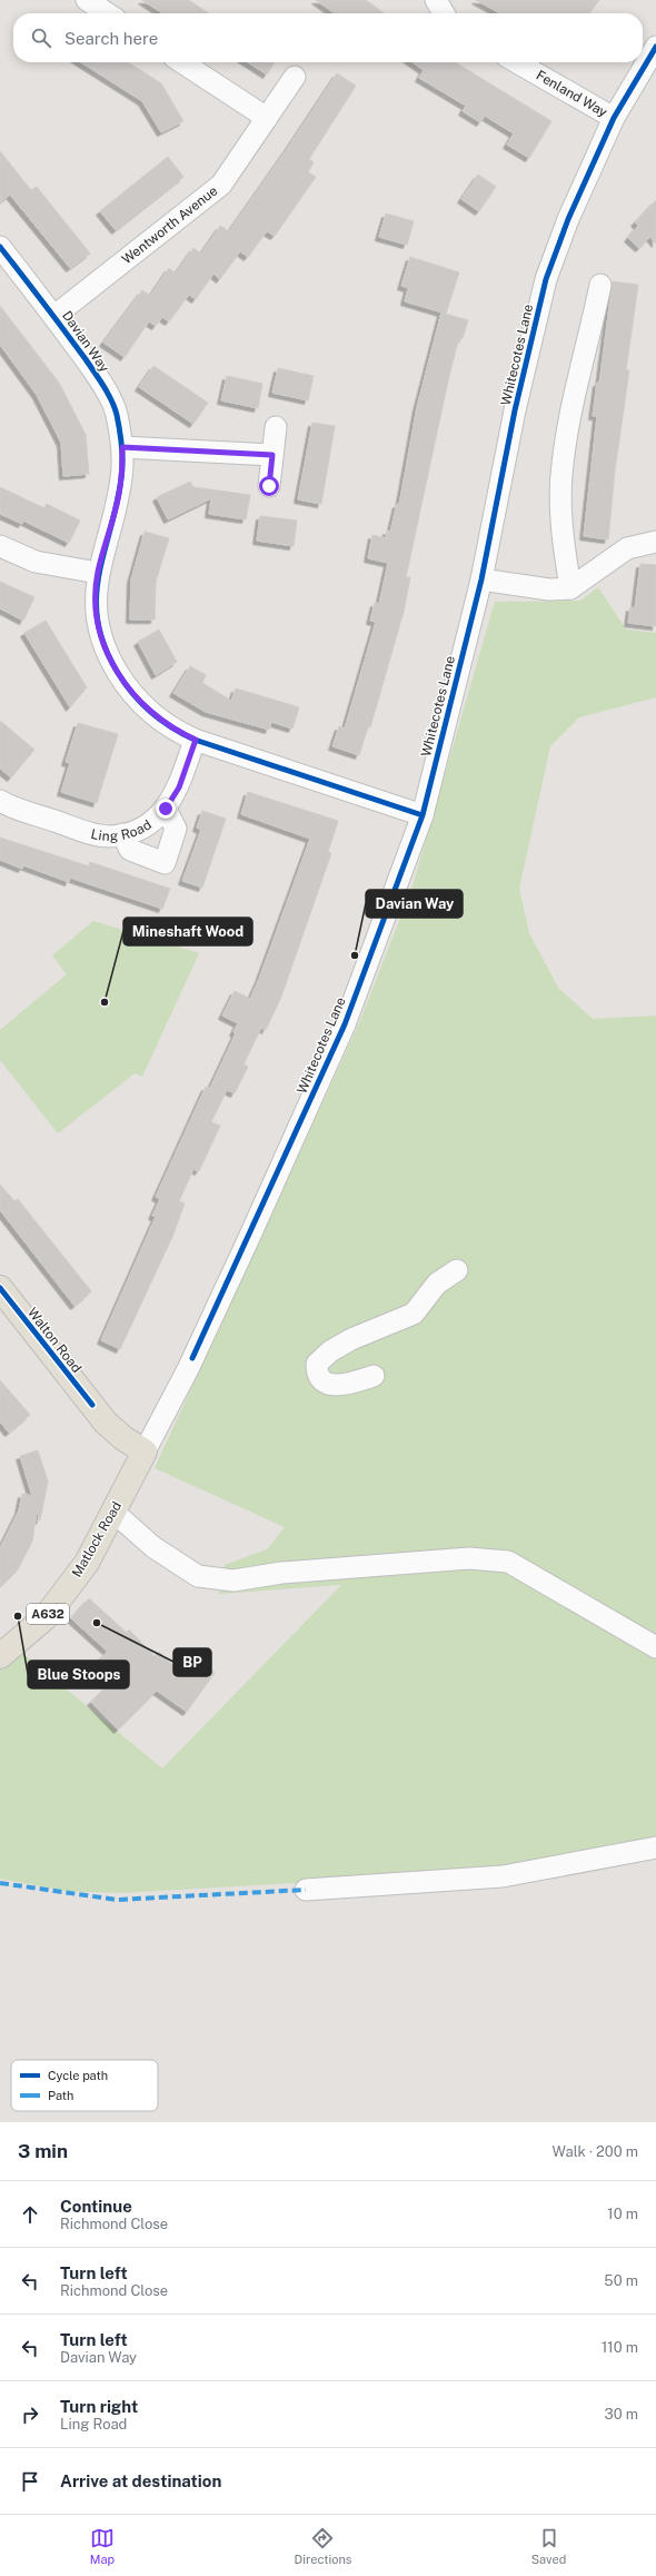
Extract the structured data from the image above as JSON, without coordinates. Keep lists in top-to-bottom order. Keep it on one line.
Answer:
{"streets":{"main road":["Walton Road","Matlock Road","A632"],"street":["Fenland Way","Wentworth Avenue","Davian Way","Whitecotes Lane","Ling Road"]},"crossings":[["Fenland Way","Whitecotes Lane"],["Wentworth Avenue","Davian Way"],["Davian Way","Whitecotes Lane"],["Davian Way","Ling Road"],["Whitecotes Lane","Walton Road"],["Whitecotes Lane","Matlock Road"],["Walton Road","Matlock Road"]],"places":["Davian Way","Mineshaft Wood","Blue Stoops","BP"],"legend":["Cycle path","Path"],"page":{"search":"Search here","heading":["3 min","Walk · 200 m"],"list":[["Continue","Richmond Close","10 m"],["Turn left","Richmond Close","50 m"],["Turn left","Davian Way","110 m"],["Turn right","Ling Road","30 m"],"Arrive at destination"],"nav":["Map","Directions","Saved"]}}
